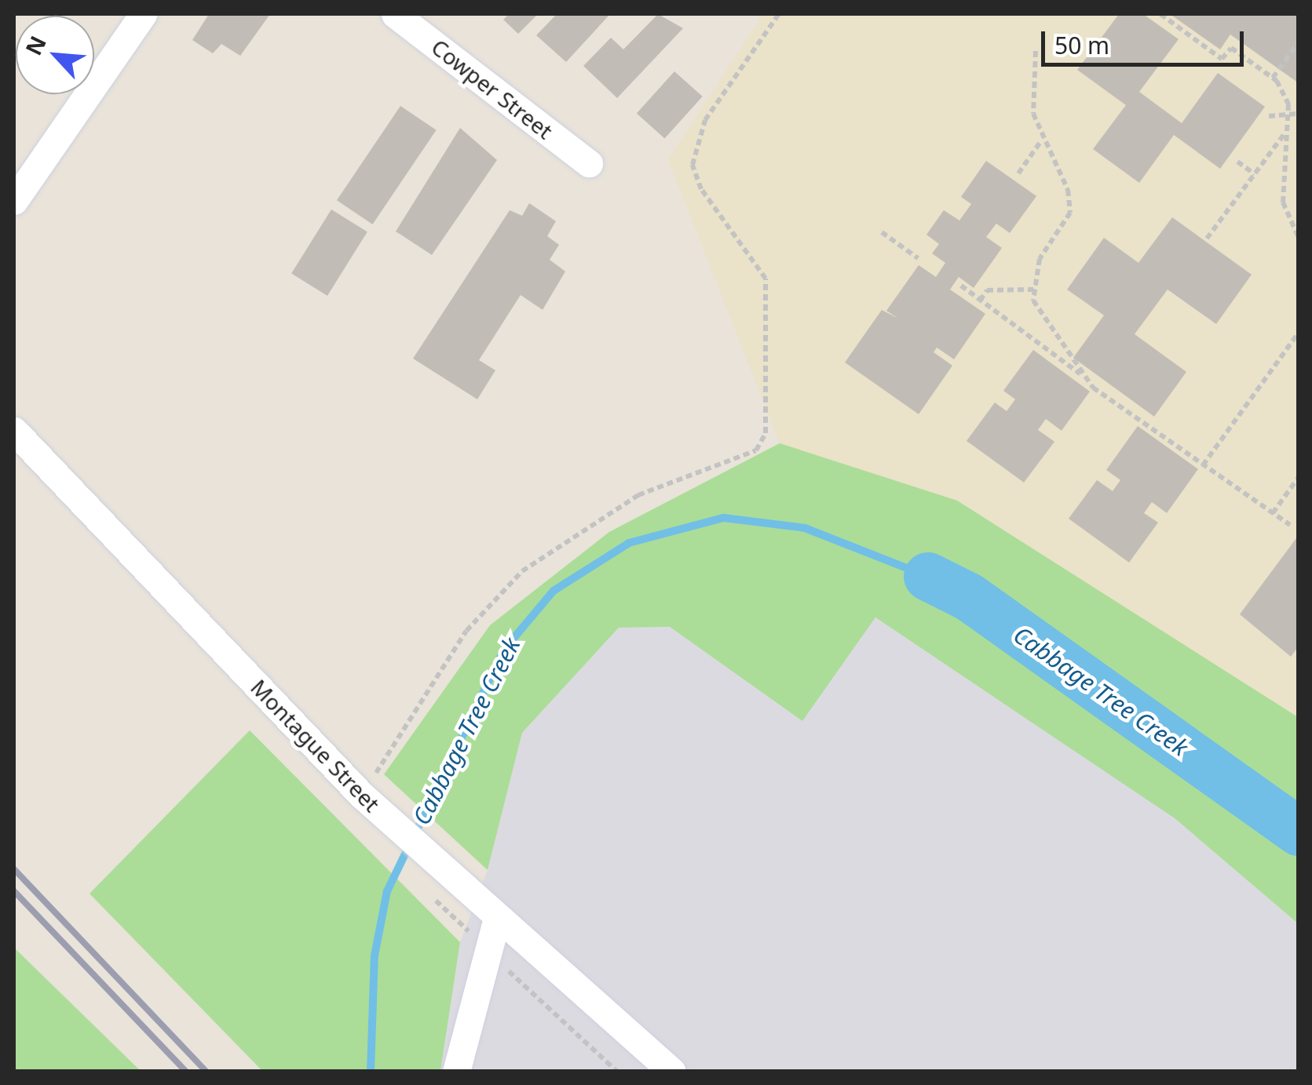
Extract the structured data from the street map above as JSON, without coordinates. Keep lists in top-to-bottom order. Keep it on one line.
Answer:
{"streets":{"street":["Cowper Street","Montague Street"]},"water":["Cabbage Tree Creek"],"scale_bar":"50 m","north":"top left"}
